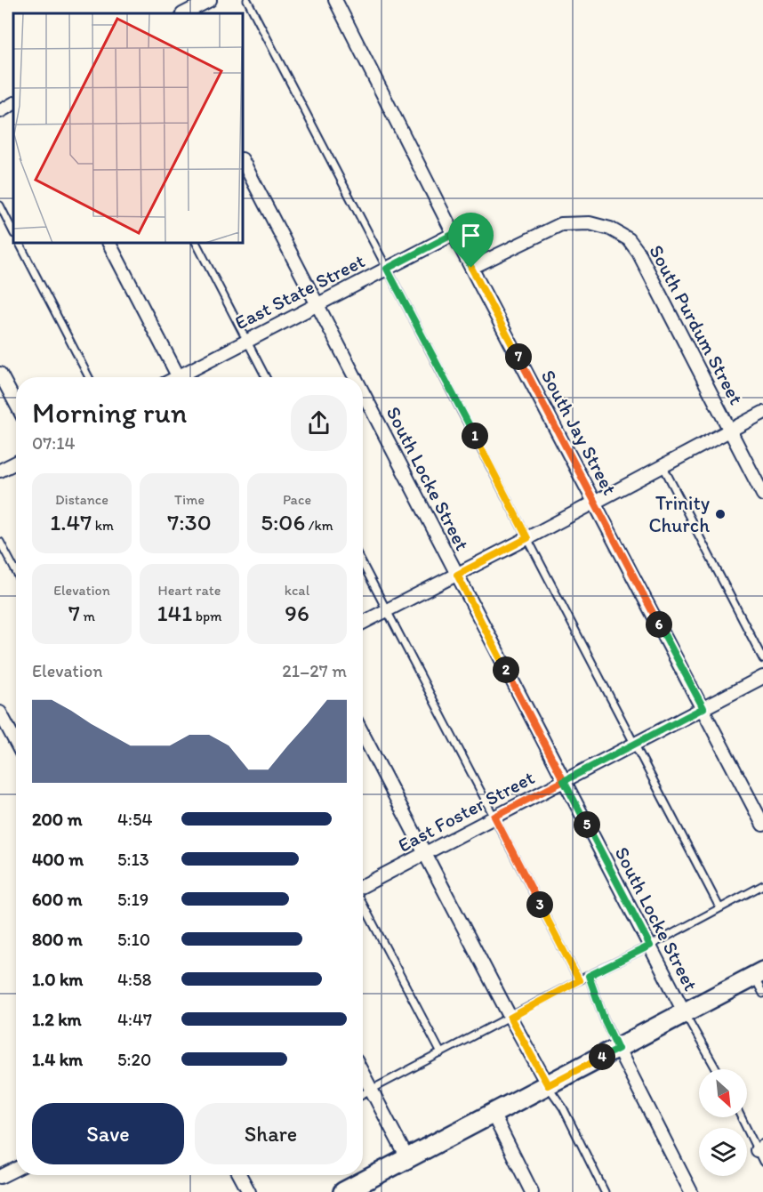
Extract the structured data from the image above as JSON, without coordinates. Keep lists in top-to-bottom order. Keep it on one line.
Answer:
{"streets":{"street":["East State Street","South Purdum Street","South Jay Street","South Locke Street","East Foster Street"]},"crossings":[["East State Street","South Jay Street"],["East State Street","South Locke Street"],["South Purdum Street","South Jay Street"],["South Jay Street","East Foster Street"],["South Locke Street","East Foster Street"]],"places":["Trinity Church"],"north":"bottom right","page":{"pins":["7","1","6","2","5","3","4"],"heading":["Morning run","07:14"],"stats":[["Distance","1.47 km"],["Time","7:30"],["Pace","5:06 /km"],["Elevation","7 m"],["Heart rate","141 bpm"],["kcal","96"]],"chart":["Elevation","21–27 m"],"list":[{"name":"200 m","note":"4:54"},{"name":"400 m","note":"5:13"},{"name":"600 m","note":"5:19"},{"name":"800 m","note":"5:10"},{"name":"1.0 km","note":"4:58"},{"name":"1.2 km","note":"4:47"},{"name":"1.4 km","note":"5:20"}],"buttons":["Save","Share"]}}
